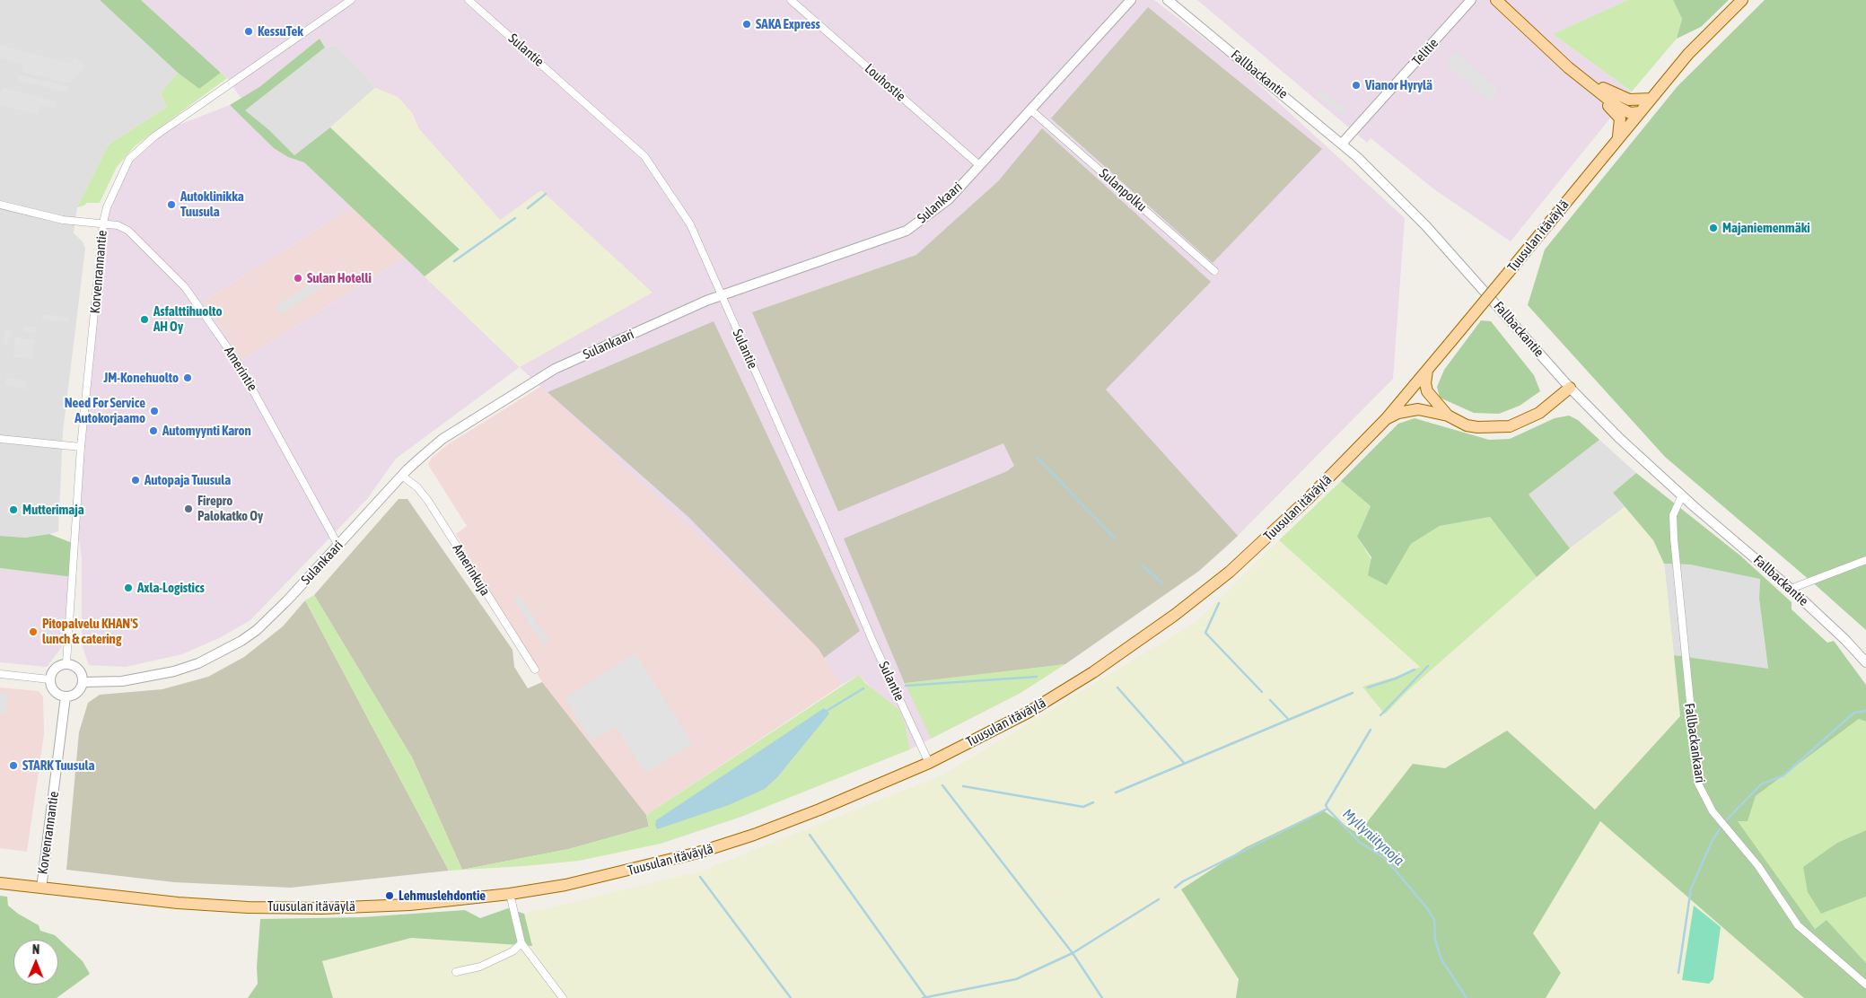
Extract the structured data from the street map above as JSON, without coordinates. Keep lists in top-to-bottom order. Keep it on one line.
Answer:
{"streets":{"main road":["Tuusulan itäväylä"],"street":["Sulantie","Telitie","Fallbackantie","Louhostie","Sulanpolku","Sulankaari","Korvenrannantie","Amerintie","Amerinkuja","Fallbackankaari"]},"crossings":[["Sulantie","Sulankaari"],["Sulantie","Tuusulan itäväylä"],["Telitie","Fallbackantie"],["Fallbackantie","Fallbackankaari"],["Louhostie","Sulankaari"],["Sulanpolku","Sulankaari"],["Sulankaari","Korvenrannantie"],["Sulankaari","Amerintie"],["Sulankaari","Amerinkuja"],["Tuusulan itäväylä","Korvenrannantie"],["Korvenrannantie","Amerintie"]],"water":["Myllyniitynoja"],"places":["SAKA Express","KessuTek","Vianor Hyrylä","Autoklinikka Tuusula","Majaniemenmäki","Sulan Hotelli","Asfalttihuolto AH Oy","JM-Konehuolto","Need For Service Autokorjaamo","Automyynti Karon","Autopaja Tuusula","Firepro Palokatko Oy","Mutterimaja","Axla-Logistics","Pitopalvelu KHAN'S lunch & catering","STARK Tuusula","Lehmuslehdontie"],"north":"top"}
